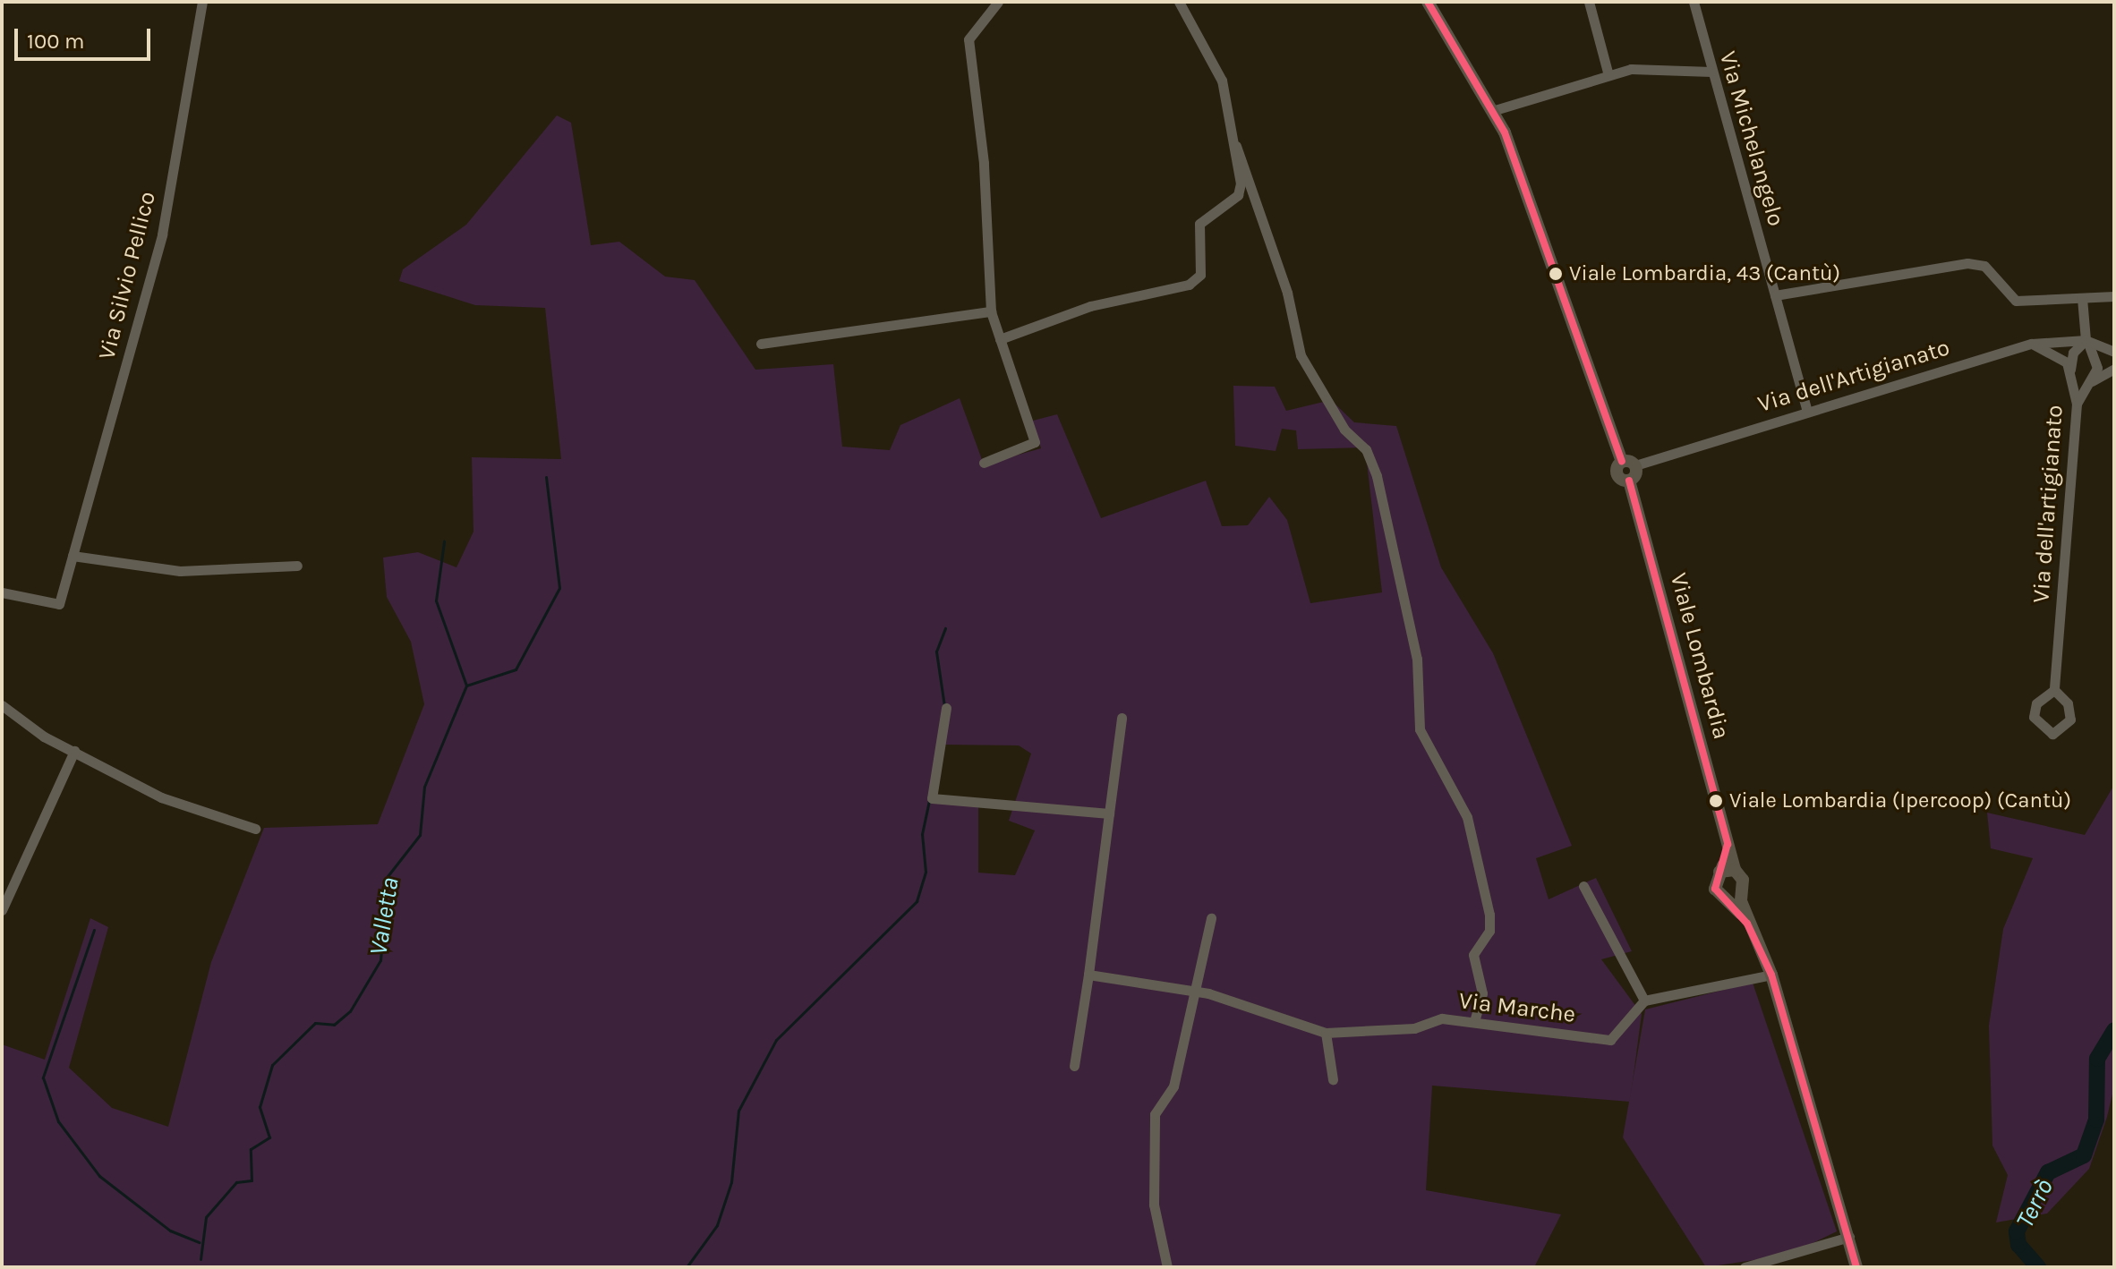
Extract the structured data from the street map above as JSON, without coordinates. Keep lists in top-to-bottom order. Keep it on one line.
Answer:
{"streets":{"main road":["Viale Lombardia"],"street":["Via Michelangelo","Via Silvio Pellico","Via dell'Artigianato","Via dell'artigianato","Via Marche"]},"crossings":[["Via Michelangelo","Via dell'Artigianato"],["Via dell'Artigianato","Via dell'artigianato"]],"water":["Valletta","Terrò"],"places":["Viale Lombardia, 43 (Cantù)","Viale Lombardia (Ipercoop) (Cantù)"],"scale_bar":"100 m"}
